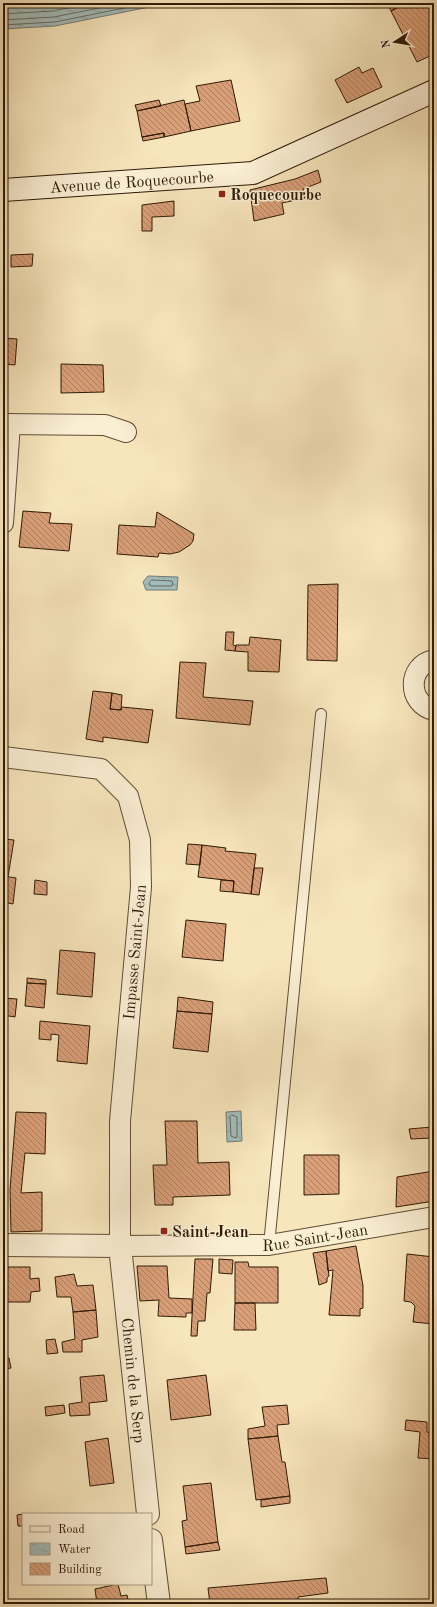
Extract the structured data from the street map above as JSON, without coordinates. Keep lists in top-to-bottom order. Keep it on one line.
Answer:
{"streets":{"street":["Avenue de Roquecourbe","Impasse Saint-Jean","Rue Saint-Jean","Chemin de la Serp"]},"crossings":[["Impasse Saint-Jean","Rue Saint-Jean"],["Impasse Saint-Jean","Chemin de la Serp"],["Rue Saint-Jean","Chemin de la Serp"]],"places":{"transit":["Roquecourbe","Saint-Jean"]},"legend":["Road","Water","Building"],"north":"left"}
